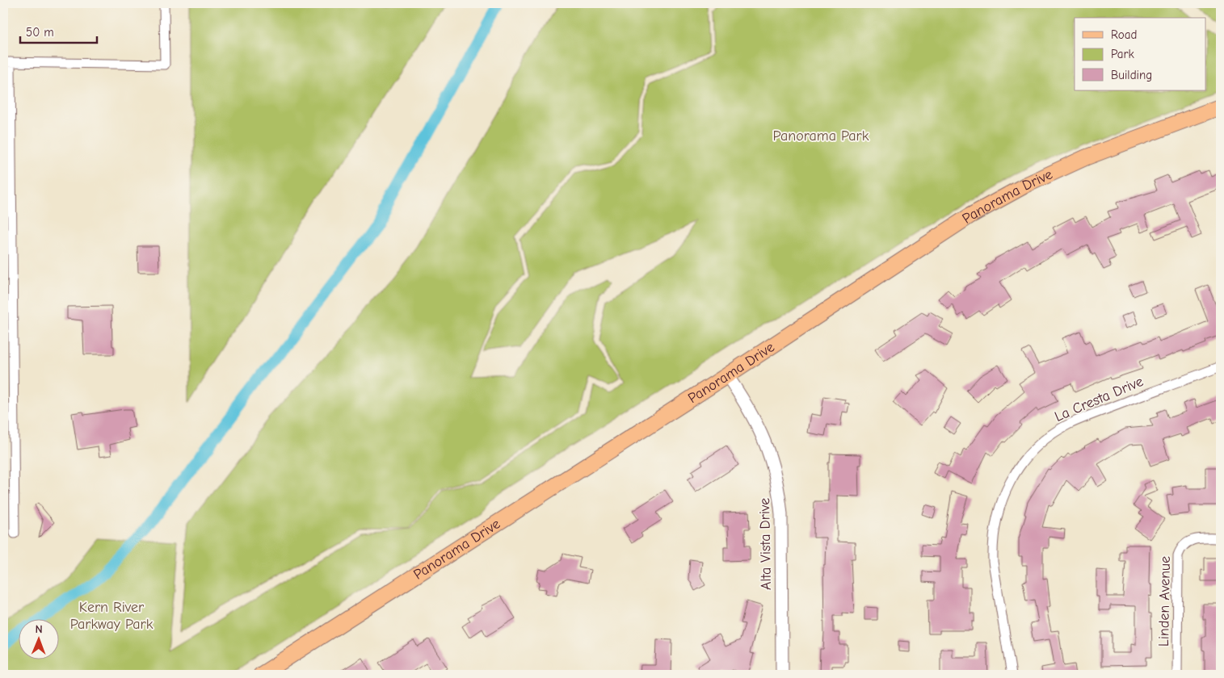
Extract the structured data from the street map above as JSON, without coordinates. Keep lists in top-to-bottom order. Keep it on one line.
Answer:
{"streets":{"main road":["Panorama Drive"],"street":["La Cresta Drive","Alta Vista Drive","Linden Avenue"]},"crossings":[["Panorama Drive","Alta Vista Drive"]],"parks":["Panorama Park","Kern River Parkway Park"],"legend":["Road","Park","Building"],"scale_bar":"50 m","north":"top"}
